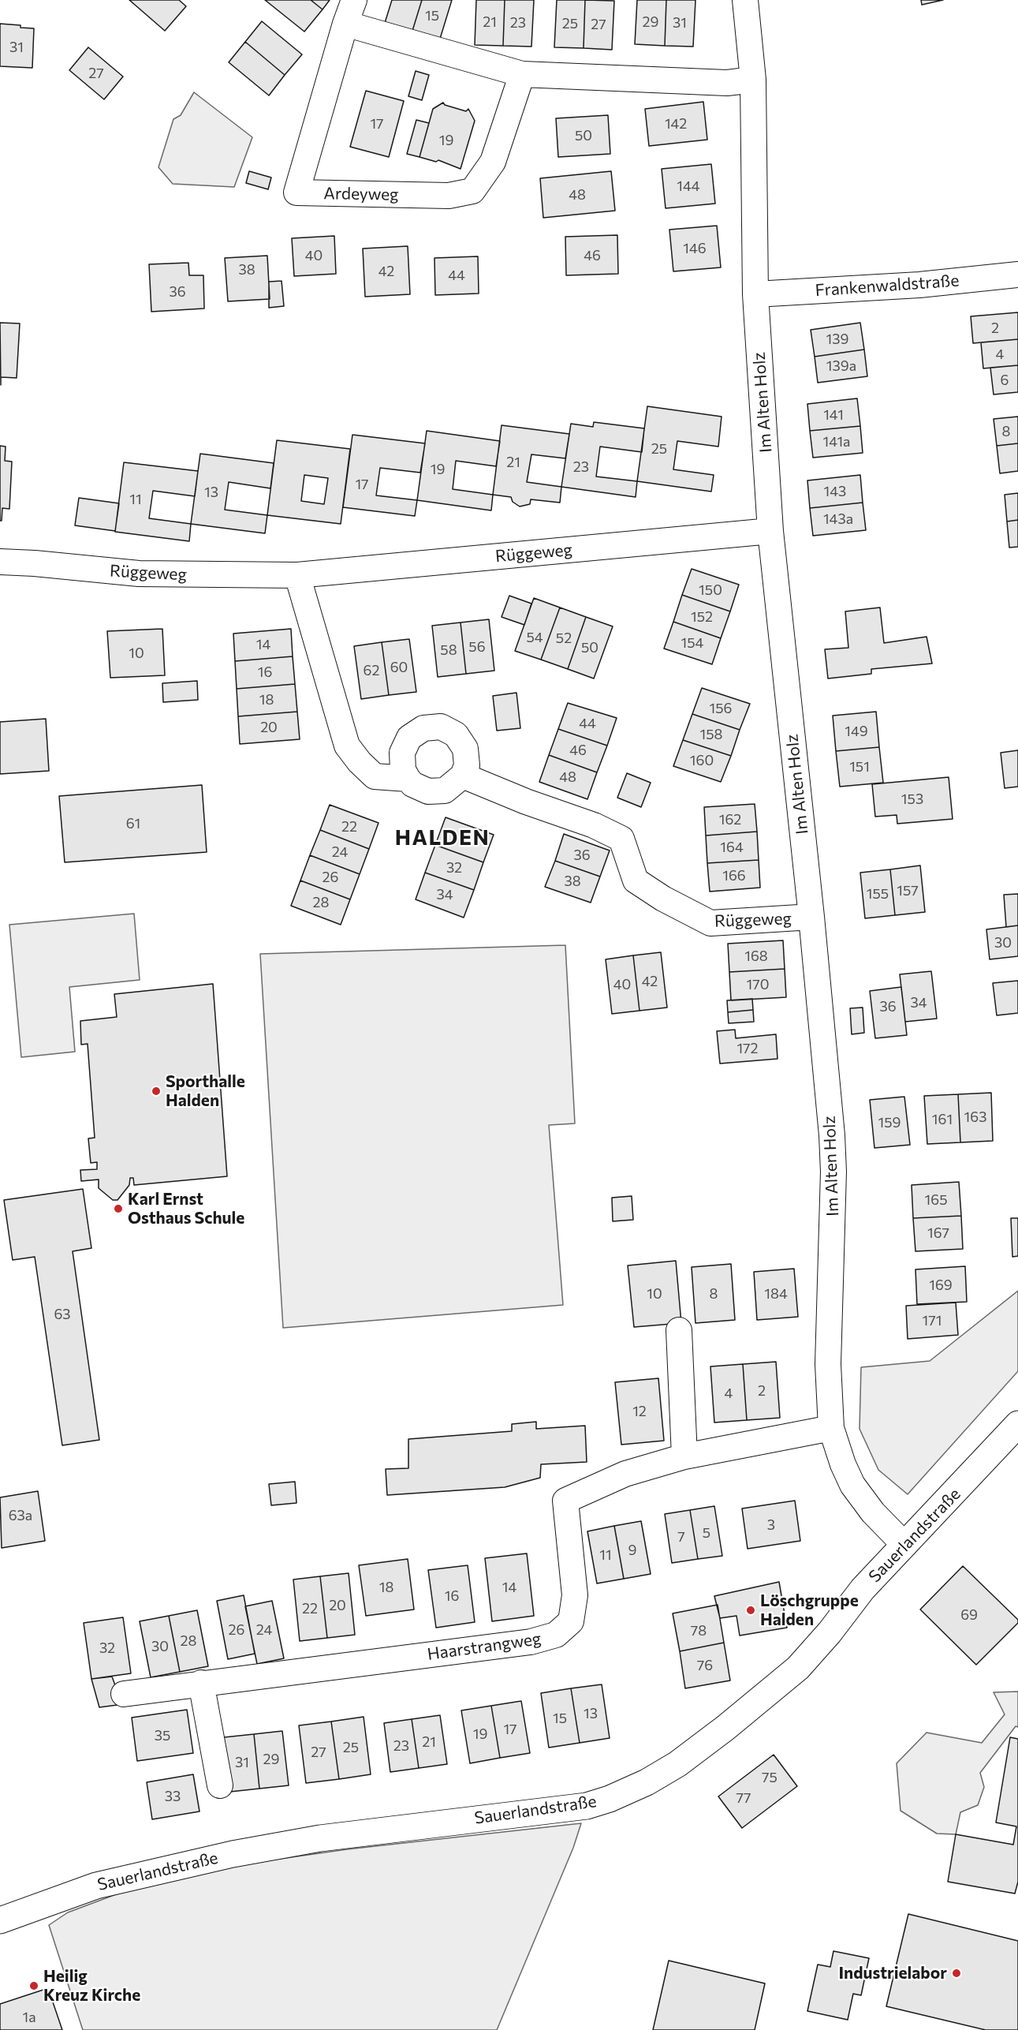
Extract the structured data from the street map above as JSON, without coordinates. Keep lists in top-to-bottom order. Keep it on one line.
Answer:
{"streets":{"main road":["Sauerlandstraße"],"street":["Ardeyweg","Frankenwaldstraße","Im Alten Holz","Rüggeweg","Haarstrangweg"]},"crossings":[["Frankenwaldstraße","Im Alten Holz"],["Im Alten Holz","Rüggeweg"],["Im Alten Holz","Sauerlandstraße"],["Im Alten Holz","Haarstrangweg"]],"districts":["HALDEN"],"places":["Sporthalle Halden","Karl Ernst Osthaus Schule","Löschgruppe Halden","Industrielabor","Heilig Kreuz Kirche"],"house_numbers":["15","21","29","23","31","25","27","31","27","17","142","50","19","144","48","146","40","46","38","42","44","36","2","139","4","139a","6","141","8","141a","25","21","23","19","17","143","13","11","143a","150","152","54","52","154","14","56","50","58","10","60","62","16","18","156","44","20","149","158","46","160","151","48","153","162","61","22","164","24","36","32","166","26","38","157","155","34","28","30","168","42","40","170","34","36","172","163","161","159","165","167","169","10","8","184","63","171","2","4","12","63a","3","5","7","9","11","18","14","16","20","22","69","26","24","78","28","30","32","76","13","15","17","19","35","21","23","25","27","29","31","75","33","77","1a"]}
